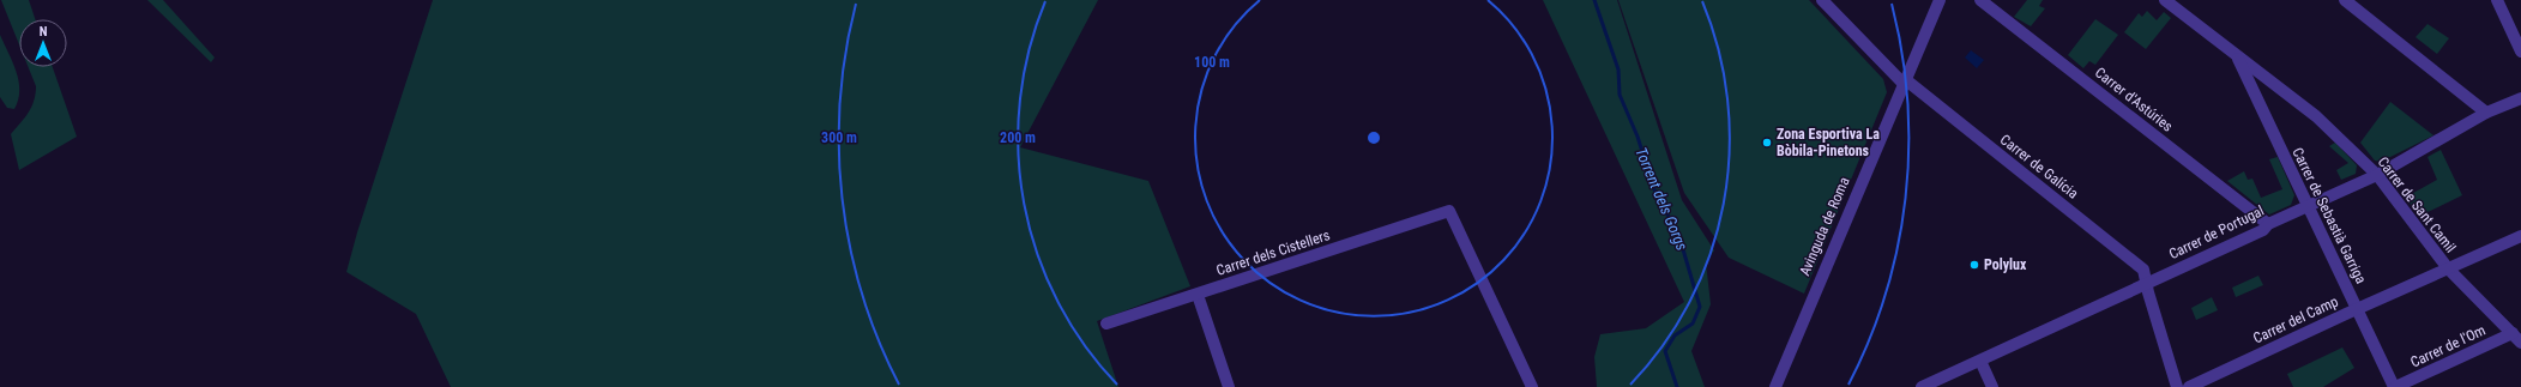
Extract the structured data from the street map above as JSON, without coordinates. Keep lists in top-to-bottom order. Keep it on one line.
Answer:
{"streets":{"street":["Carrer d'Astúries","Carrer de Galícia","Carrer de Sant Camil","Carrer de Sebastià Garriga","Avinguda de Roma","Carrer de Portugal","Carrer dels Cistellers","Carrer del Camp","Carrer de l'Om"]},"crossings":[["Carrer d'Astúries","Carrer de Portugal"],["Carrer de Galícia","Avinguda de Roma"],["Carrer de Galícia","Carrer de Portugal"],["Carrer de Sant Camil","Carrer de Sebastià Garriga"],["Carrer de Sant Camil","Carrer de Portugal"],["Carrer de Sant Camil","Carrer del Camp"],["Carrer de Sant Camil","Carrer de l'Om"],["Carrer de Sebastià Garriga","Carrer de Portugal"],["Carrer de Sebastià Garriga","Carrer del Camp"],["Carrer de Sebastià Garriga","Carrer de l'Om"]],"water":["Torrent dels Gorgs"],"places":["Zona Esportiva La Bòbila-Pinetons","Polylux"],"north":"top","rings":["100 m","200 m","300 m"]}
